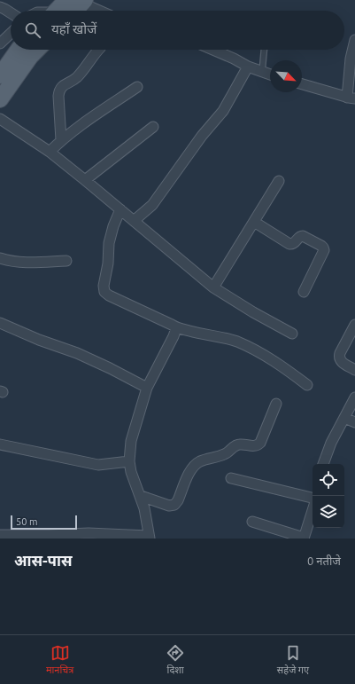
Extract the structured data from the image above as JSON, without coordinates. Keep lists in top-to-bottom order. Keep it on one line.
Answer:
{"scale_bar":"50 m","north":"bottom right","page":{"search":"यहाँ खोजें","scale":"50 m","heading":["आस-पास","0 नतीजे"],"nav":["मानचित्र","दिशा","सहेजे गए"]}}
